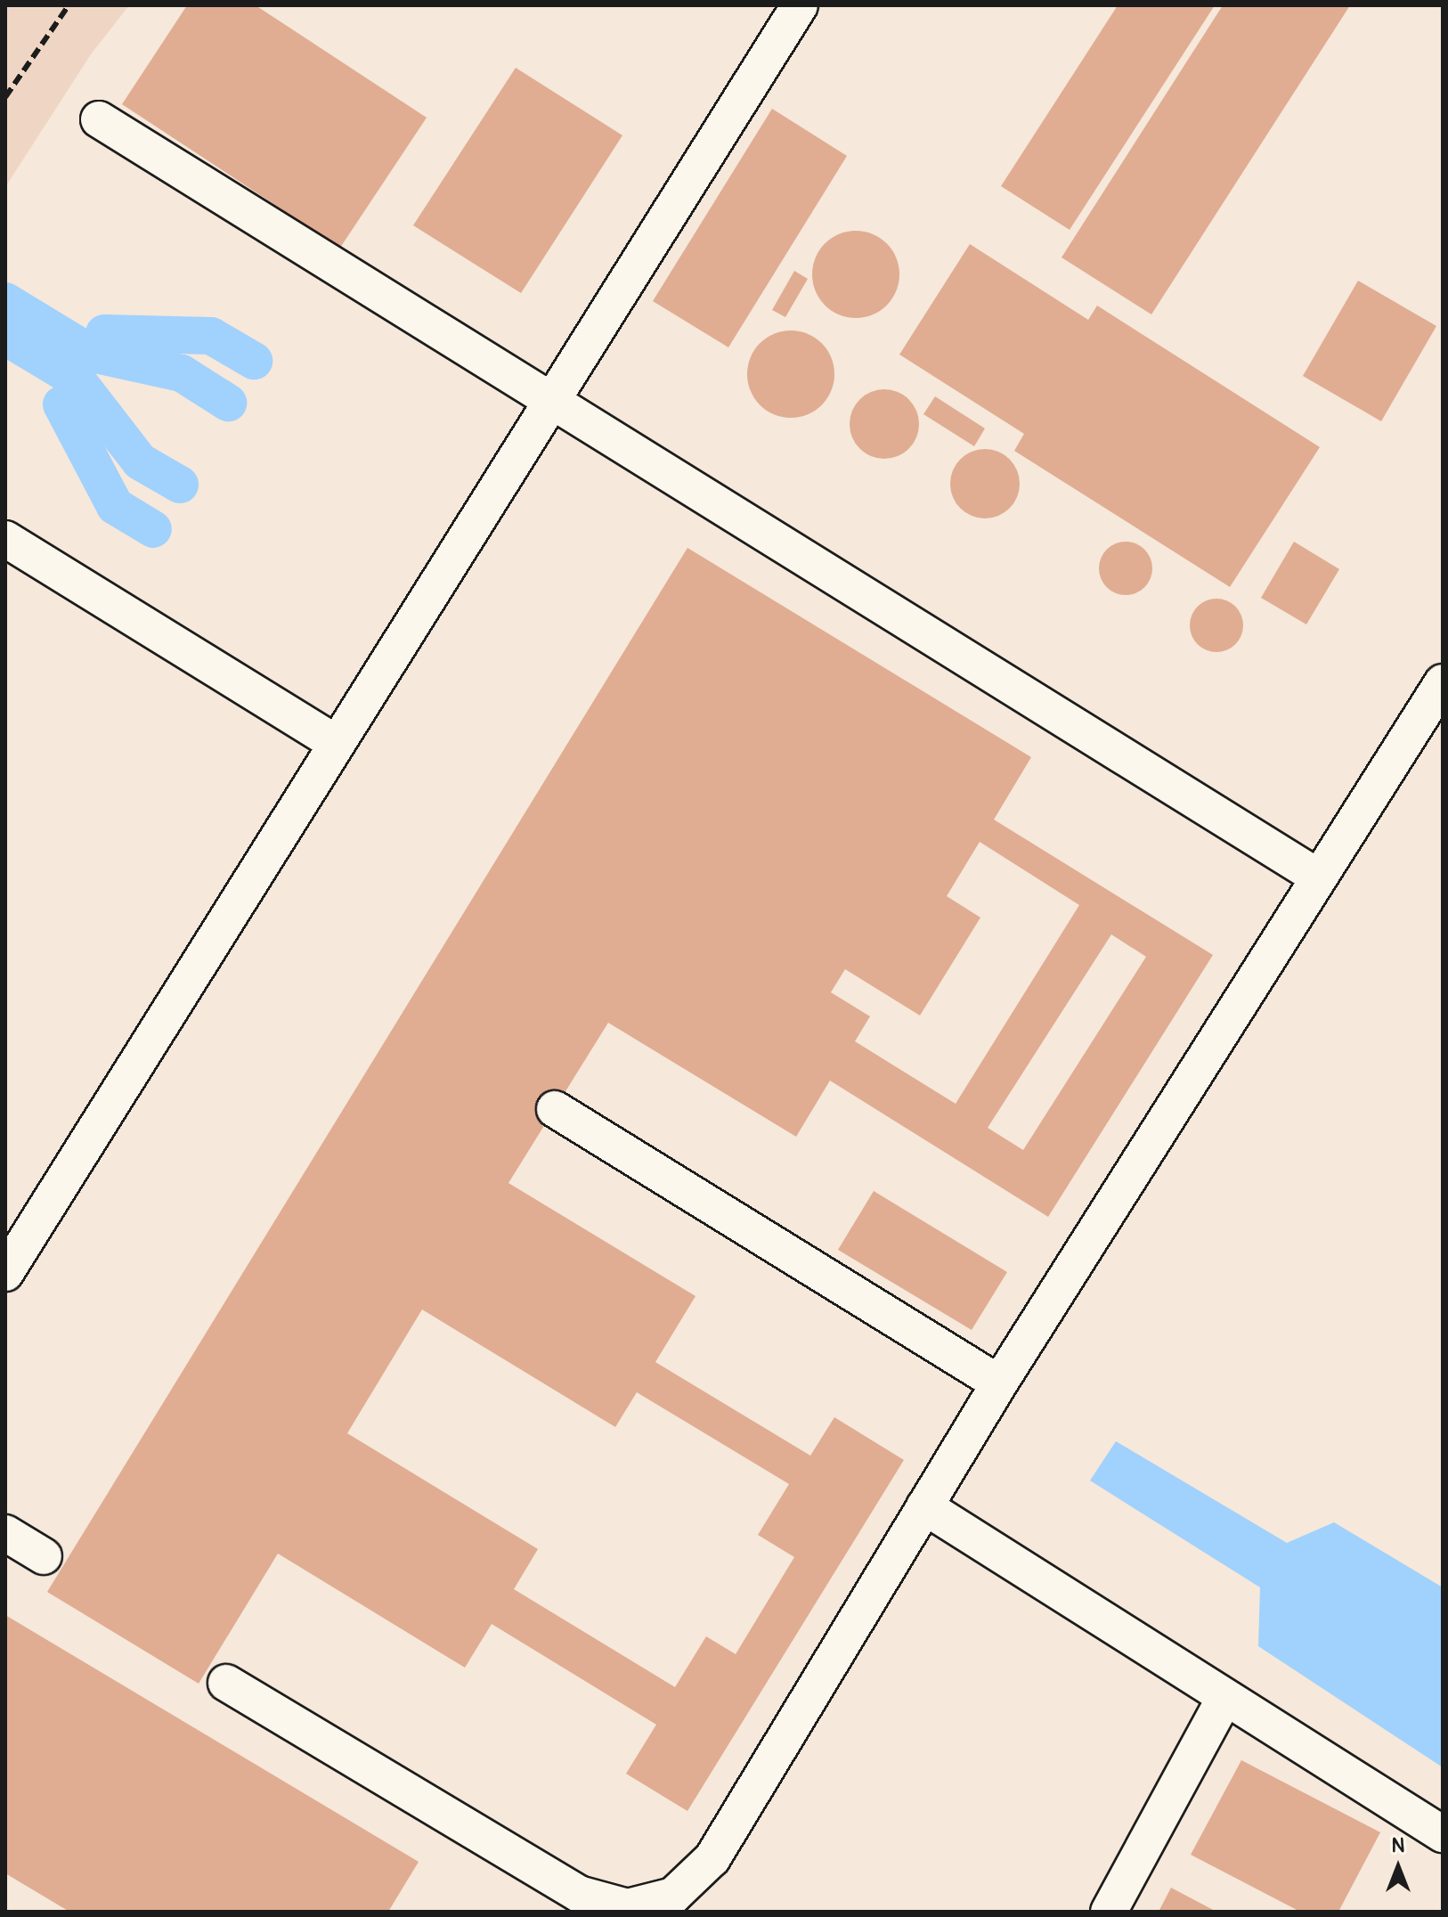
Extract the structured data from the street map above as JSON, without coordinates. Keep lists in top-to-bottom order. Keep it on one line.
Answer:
{"north":"top"}
